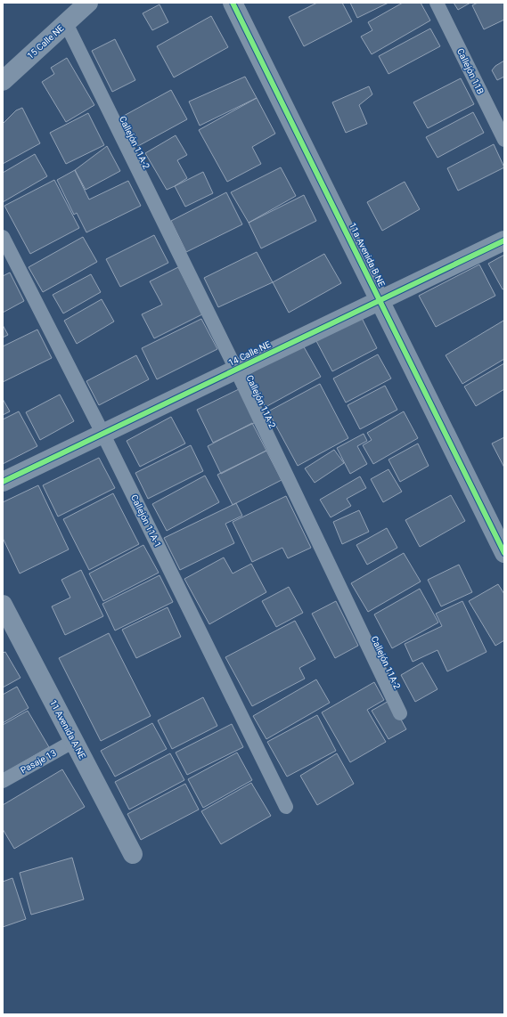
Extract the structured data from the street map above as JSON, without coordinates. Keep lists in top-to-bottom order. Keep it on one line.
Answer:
{"streets":{"street":["15 Calle NE","11a Avenida B NE","14 Calle NE","11 Avenida A NE"],"lane":["Callejón 11B","Callejón 11A-2","Callejón 11A-1","Pasaje 13"]},"crossings":[["15 Calle NE","Callejón 11A-2"],["Callejón 11A-2","14 Calle NE"],["11a Avenida B NE","14 Calle NE"],["14 Calle NE","Callejón 11A-1"],["11 Avenida A NE","Pasaje 13"]]}
